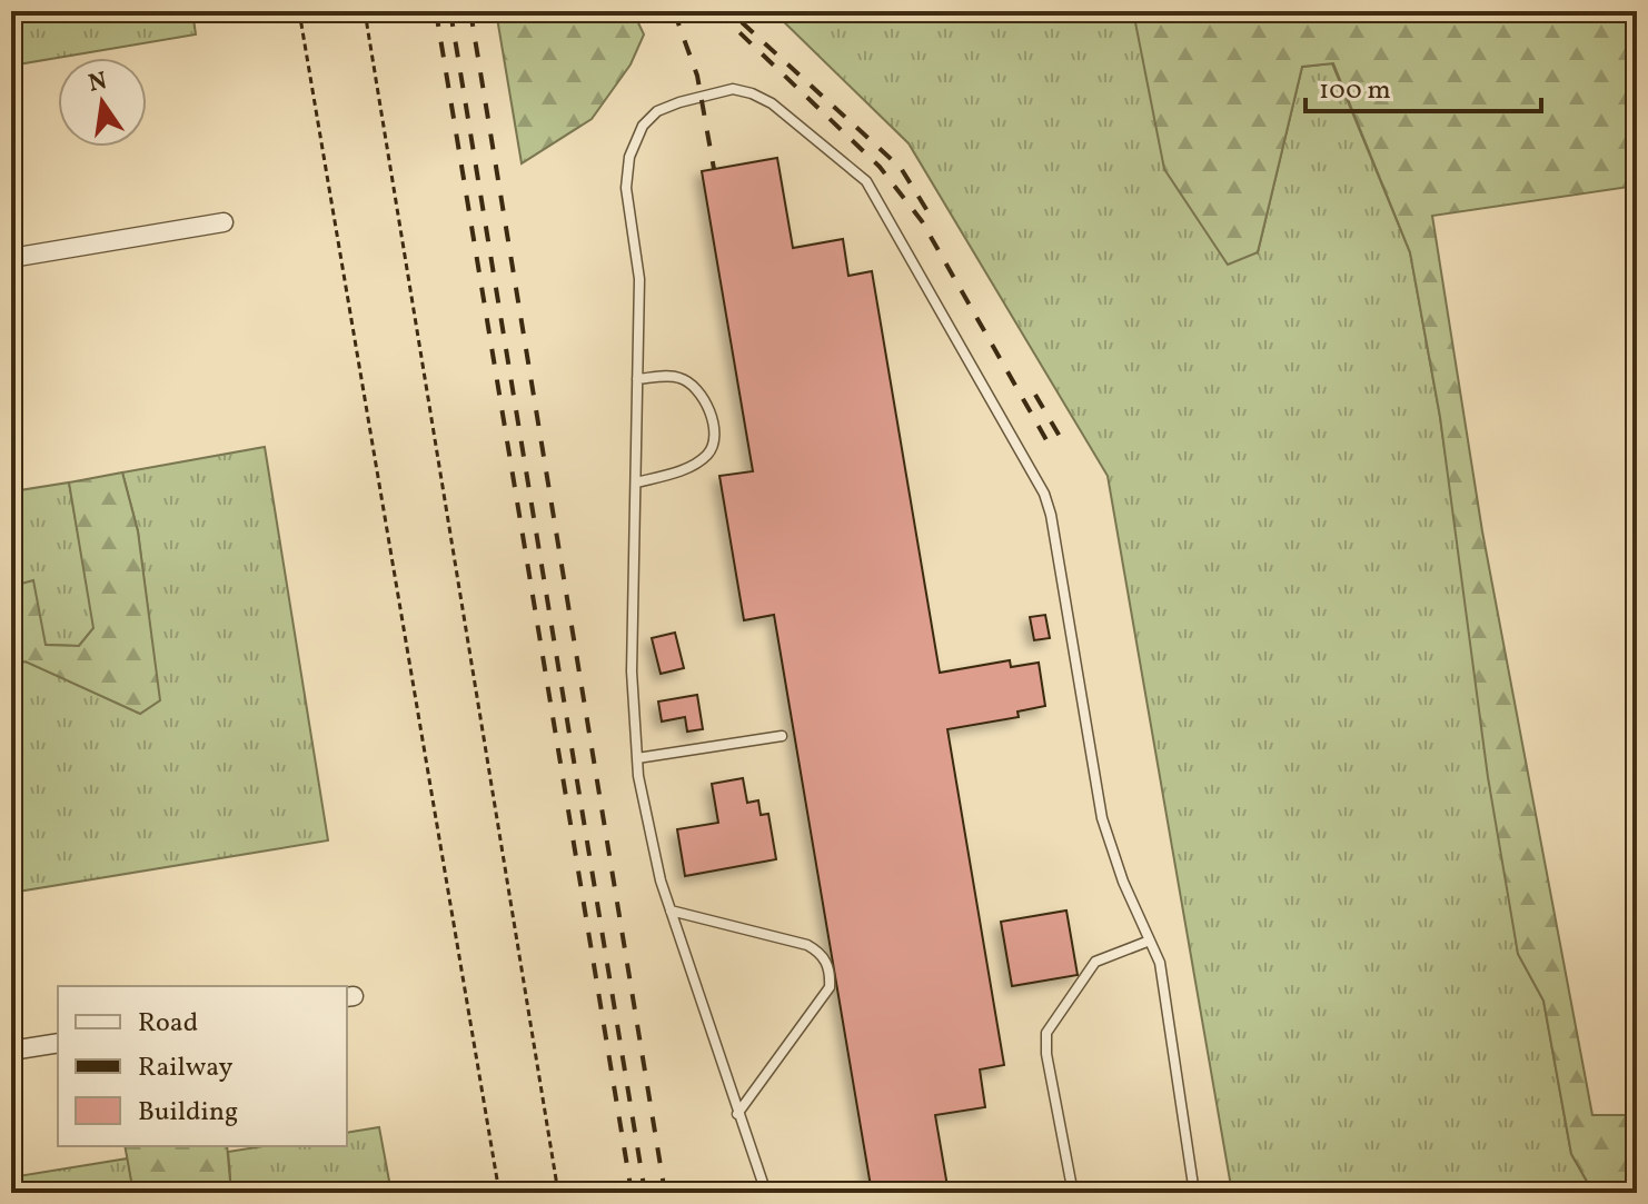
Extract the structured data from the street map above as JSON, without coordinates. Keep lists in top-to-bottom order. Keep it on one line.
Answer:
{"legend":["Road","Railway","Building"],"scale_bar":"100 m","north":"top"}
